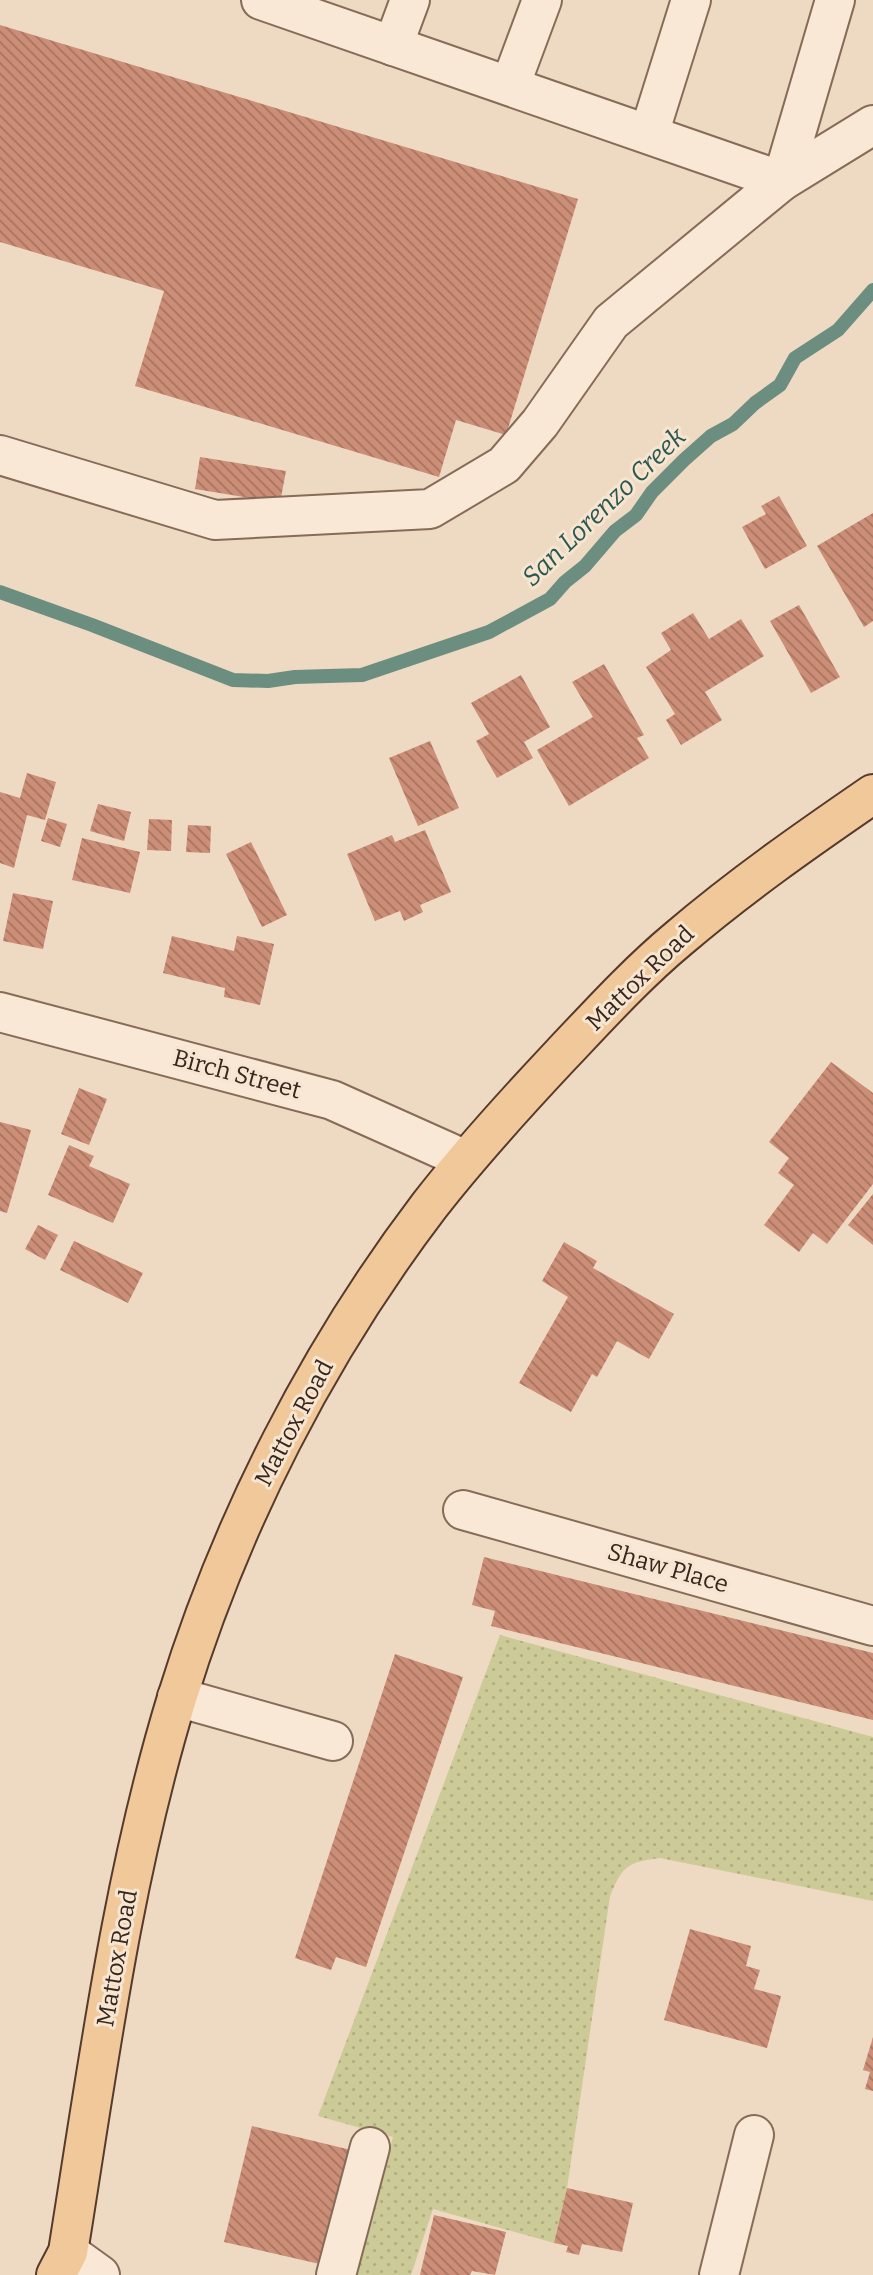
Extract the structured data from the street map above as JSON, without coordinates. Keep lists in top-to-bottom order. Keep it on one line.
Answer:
{"streets":{"main road":["Mattox Road"],"street":["Birch Street","Shaw Place"]},"crossings":[["Mattox Road","Birch Street"]],"water":["San Lorenzo Creek"]}
